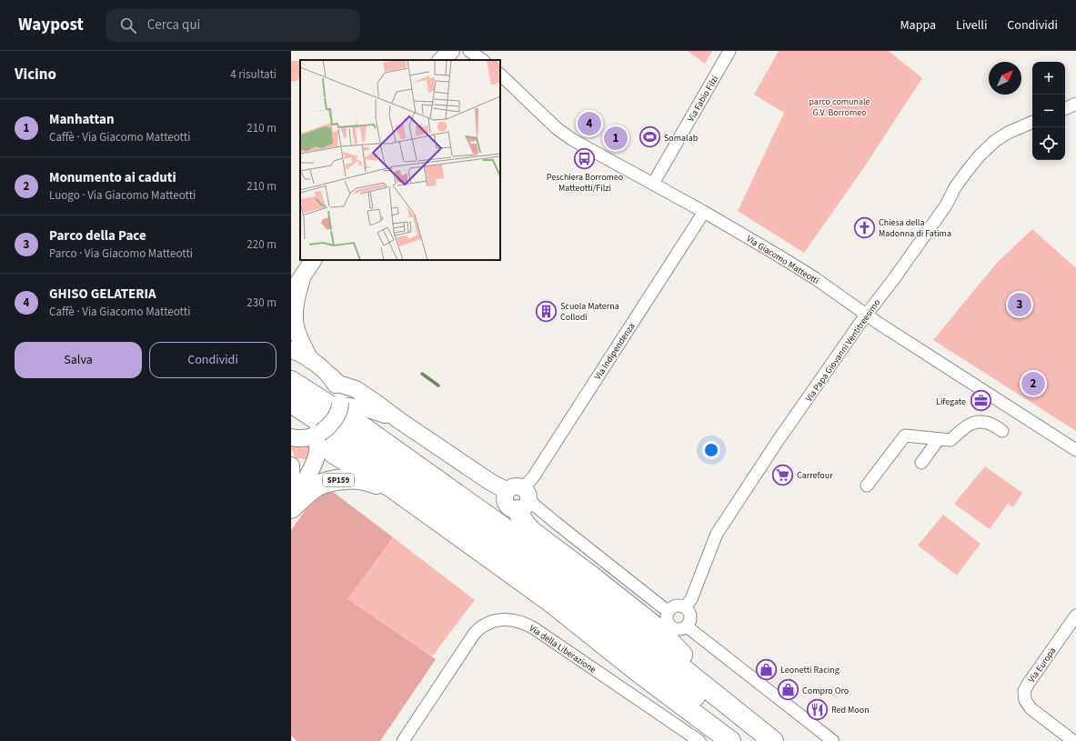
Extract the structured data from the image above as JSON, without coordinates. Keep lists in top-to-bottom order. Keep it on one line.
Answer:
{"streets":{"highway":["SP159"],"street":["Via Fabio Filzi","Via Giacomo Matteotti","Via Papa Giovanni Ventitreesimo","Via Indipendenza","Via della Liberazione","Via Europa"]},"crossings":[["Via Fabio Filzi","Via Giacomo Matteotti"],["Via Giacomo Matteotti","Via Papa Giovanni Ventitreesimo"],["Via Giacomo Matteotti","Via Indipendenza"]],"parks":["parco comunale G.V. Borromeo"],"places":{"sports":["Somalab"],"bus stop":["Peschiera Borromeo Matteotti/Filzi"],"church":["Chiesa della Madonna di Fatima"],"building":["Scuola Materna Collodi"],"office":["Lifegate"],"supermarket":["Carrefour"],"shop":["Leonetti Racing","Compro Oro"],"restaurant":["Red Moon"]},"north":"top right","page":{"header":"Waypost","search":"Cerca qui","nav":["Mappa","Livelli","Condividi"],"heading":["Vicino","4 risultati"],"map_buttons":["+","−"],"list":[{"mark":"1","name":"Manhattan","note":"Caffè · Via Giacomo Matteotti","value":"210 m"},{"mark":"2","name":"Monumento ai caduti","note":"Luogo · Via Giacomo Matteotti","value":"210 m"},{"mark":"3","name":"Parco della Pace","note":"Parco · Via Giacomo Matteotti","value":"220 m"},{"mark":"4","name":"GHISO GELATERIA","note":"Caffè · Via Giacomo Matteotti","value":"230 m"}],"pins":["4","1","3","2"],"buttons":["Salva","Condividi"]}}
